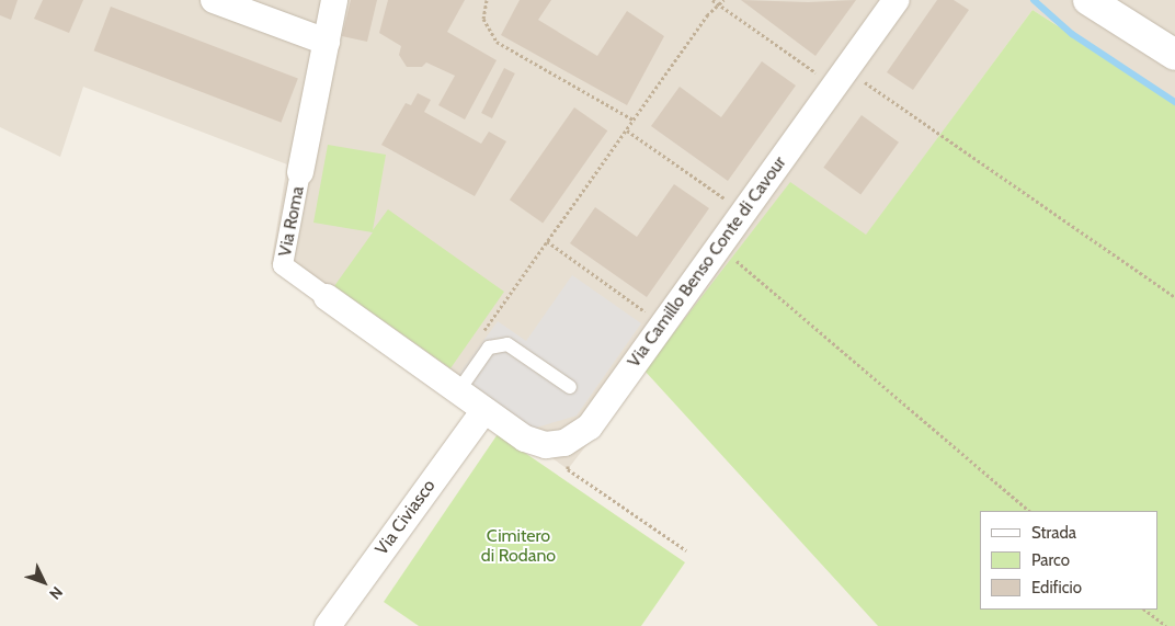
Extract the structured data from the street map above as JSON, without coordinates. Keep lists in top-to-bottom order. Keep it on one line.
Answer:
{"streets":{"street":["Via Roma","Via Camillo Benso Conte di Cavour","Via Civiasco"]},"crossings":[["Via Roma","Via Civiasco"]],"parks":["Cimitero di Rodano"],"legend":["Strada","Parco","Edificio"],"north":"bottom right"}
